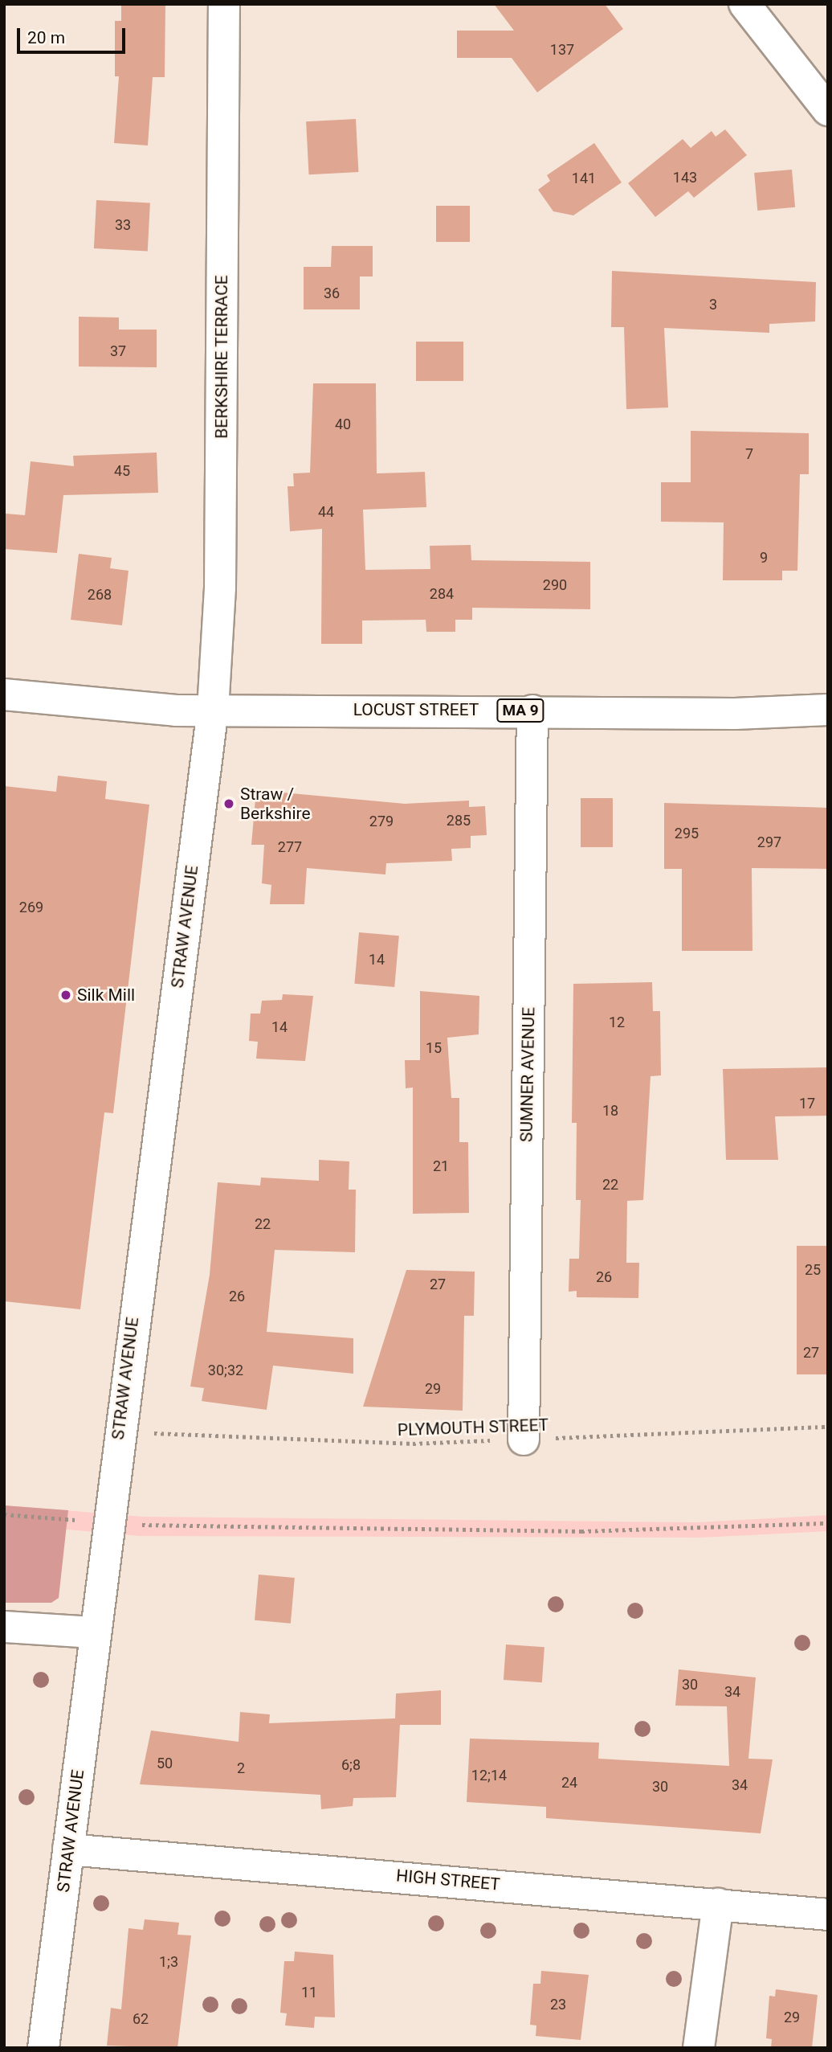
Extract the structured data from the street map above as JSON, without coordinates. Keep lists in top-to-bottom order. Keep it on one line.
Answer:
{"streets":{"main road":["BERKSHIRE TERRACE","LOCUST STREET","MA 9","STRAW AVENUE","SUMNER AVENUE","HIGH STREET"],"path":["PLYMOUTH STREET"]},"crossings":[["BERKSHIRE TERRACE","LOCUST STREET"],["BERKSHIRE TERRACE","STRAW AVENUE"],["LOCUST STREET","STRAW AVENUE"],["LOCUST STREET","SUMNER AVENUE"],["STRAW AVENUE","PLYMOUTH STREET"],["STRAW AVENUE","HIGH STREET"],["SUMNER AVENUE","PLYMOUTH STREET"]],"places":["Straw / Berkshire","Silk Mill"],"house_numbers":["137","143","141","33","36","3","37","40","7","45","44","9","290","284","268","285","279","295","297","277","269","14","12","14","15","17","18","21","22","22","25","26","27","26","27","30;32","29","30","34","50","6;8","2","12;14","24","34","30","1;3","11","23","29","62"],"scale_bar":"20 m"}
